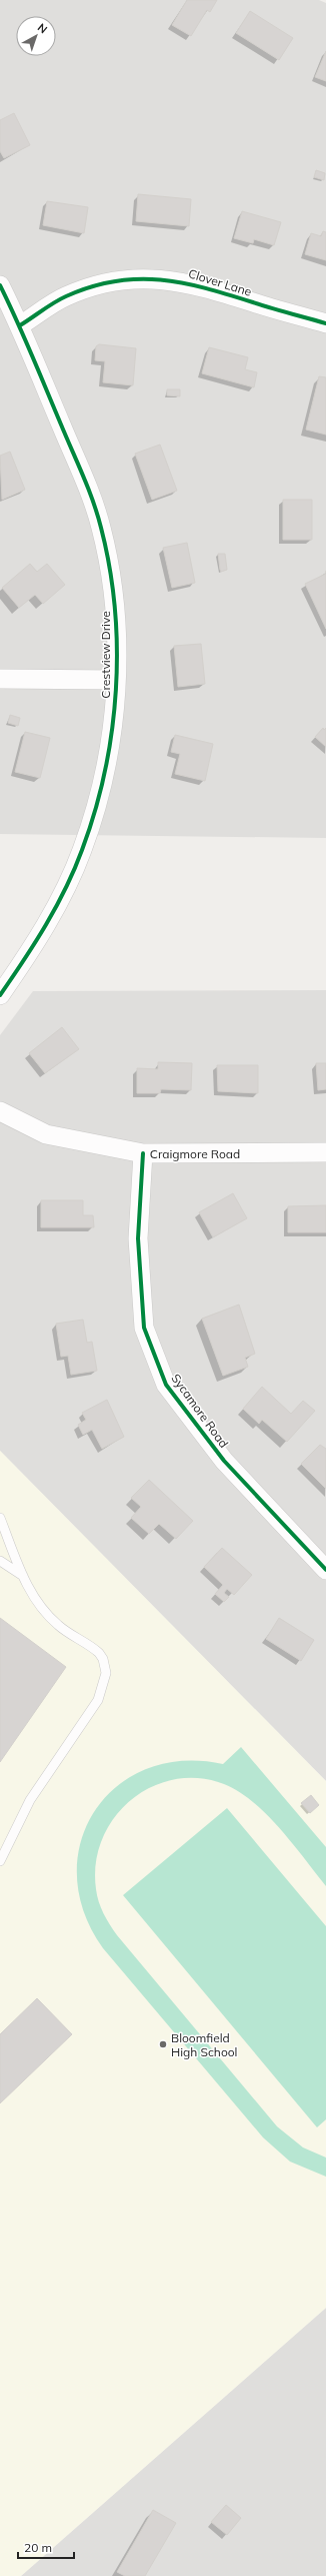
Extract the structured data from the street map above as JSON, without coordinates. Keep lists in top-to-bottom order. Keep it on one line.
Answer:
{"streets":{"street":["Clover Lane","Crestview Drive","Craigmore Road","Sycamore Road"]},"crossings":[["Clover Lane","Crestview Drive"],["Craigmore Road","Sycamore Road"]],"places":["Bloomfield High School"],"scale_bar":"20 m","north":"top right"}
